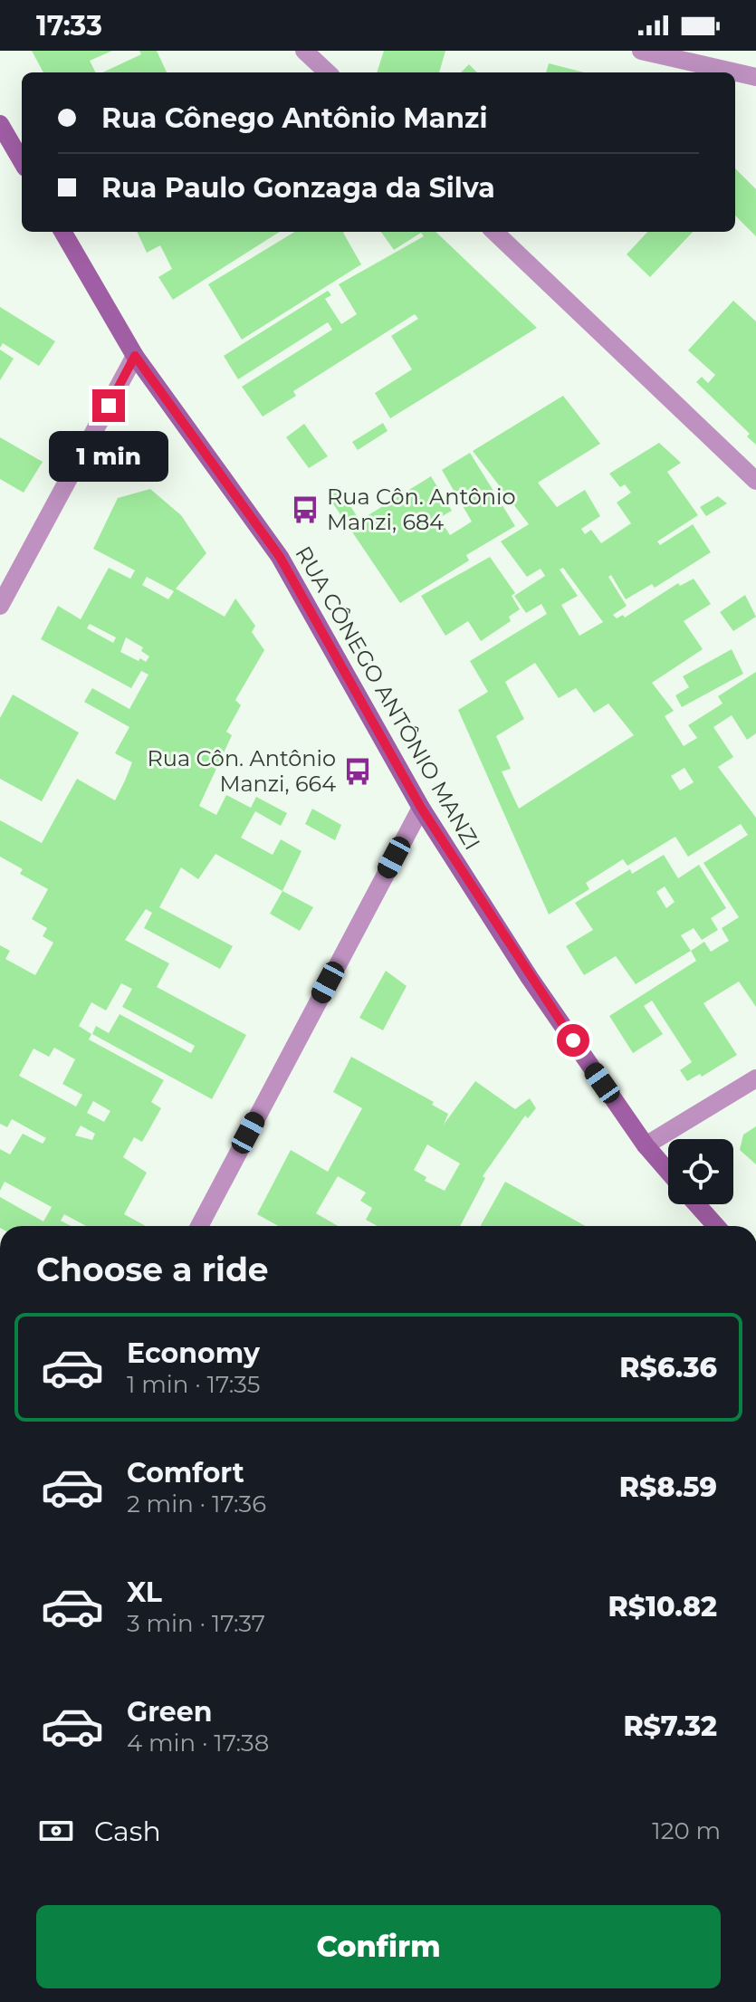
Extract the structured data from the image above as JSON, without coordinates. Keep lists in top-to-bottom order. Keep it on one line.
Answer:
{"streets":{"street":["RUA CÔNEGO ANTÔNIO MANZI"]},"places":{"bus stop":["Rua Côn. Antônio Manzi, 684","Rua Côn. Antônio Manzi, 664"]},"page":{"status":"17:33","banner":["Rua Cônego Antônio Manzi","Rua Paulo Gonzaga da Silva"],"bubble":"1 min","heading":"Choose a ride","list":[{"name":"Economy","note":"1 min · 17:35","value":"R$6.36"},{"name":"Comfort","note":"2 min · 17:36","value":"R$8.59"},{"name":"XL","note":"3 min · 17:37","value":"R$10.82"},{"name":"Green","note":"4 min · 17:38","value":"R$7.32"}],"pay":["Cash","120 m"],"buttons":"Confirm"}}
